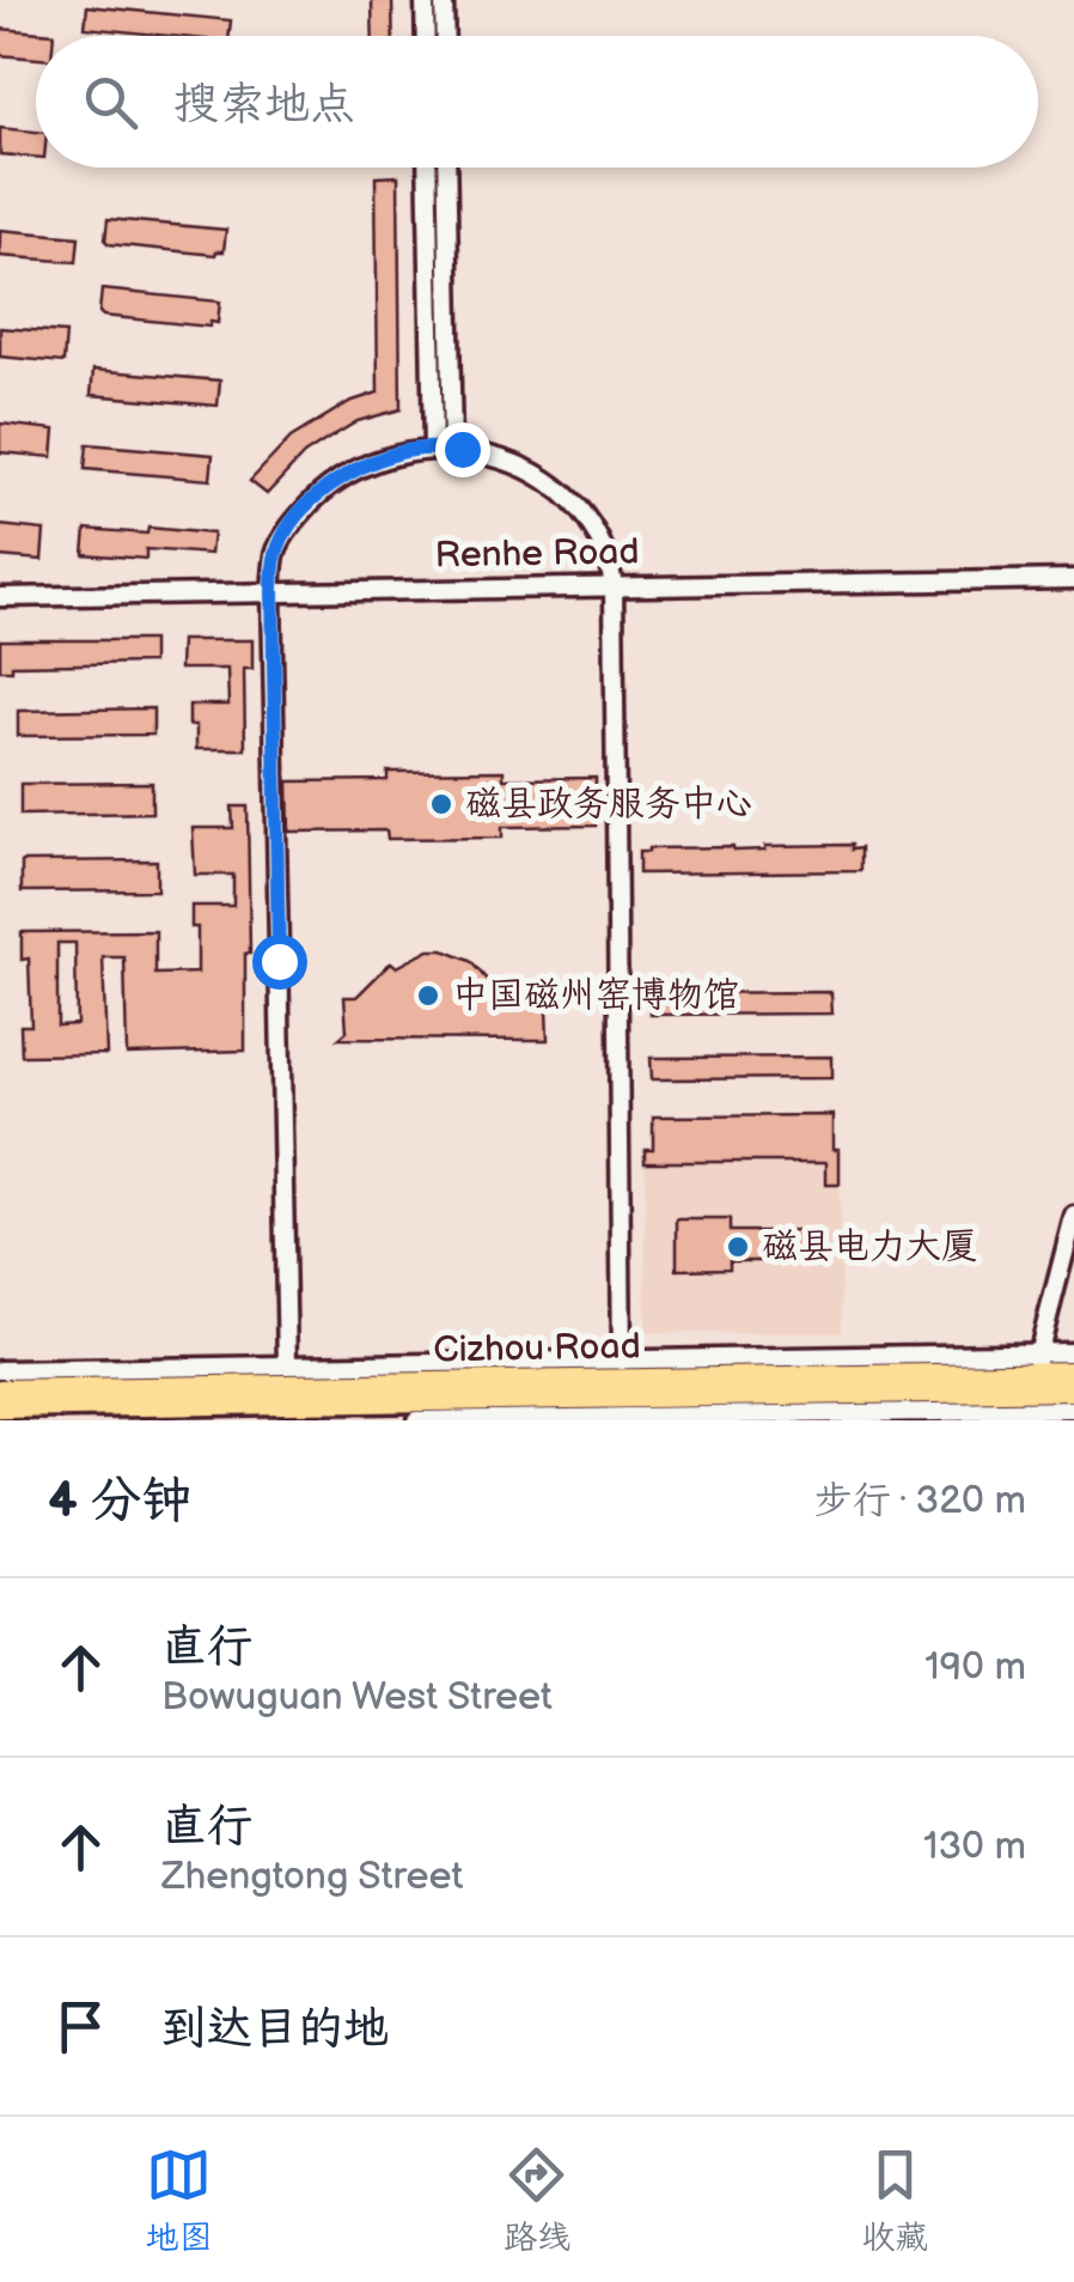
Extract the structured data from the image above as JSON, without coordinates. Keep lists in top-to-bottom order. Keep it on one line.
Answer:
{"streets":{"main road":["Cizhou Road"],"street":["Renhe Road"]},"places":["磁县政务服务中心","中国磁州窑博物馆","磁县电力大厦"],"page":{"search":"搜索地点","heading":["4 分钟","步行 · 320 m"],"list":[["直行","Bowuguan West Street","190 m"],["直行","Zhengtong Street","130 m"],"到达目的地"],"nav":["地图","路线","收藏"]}}
